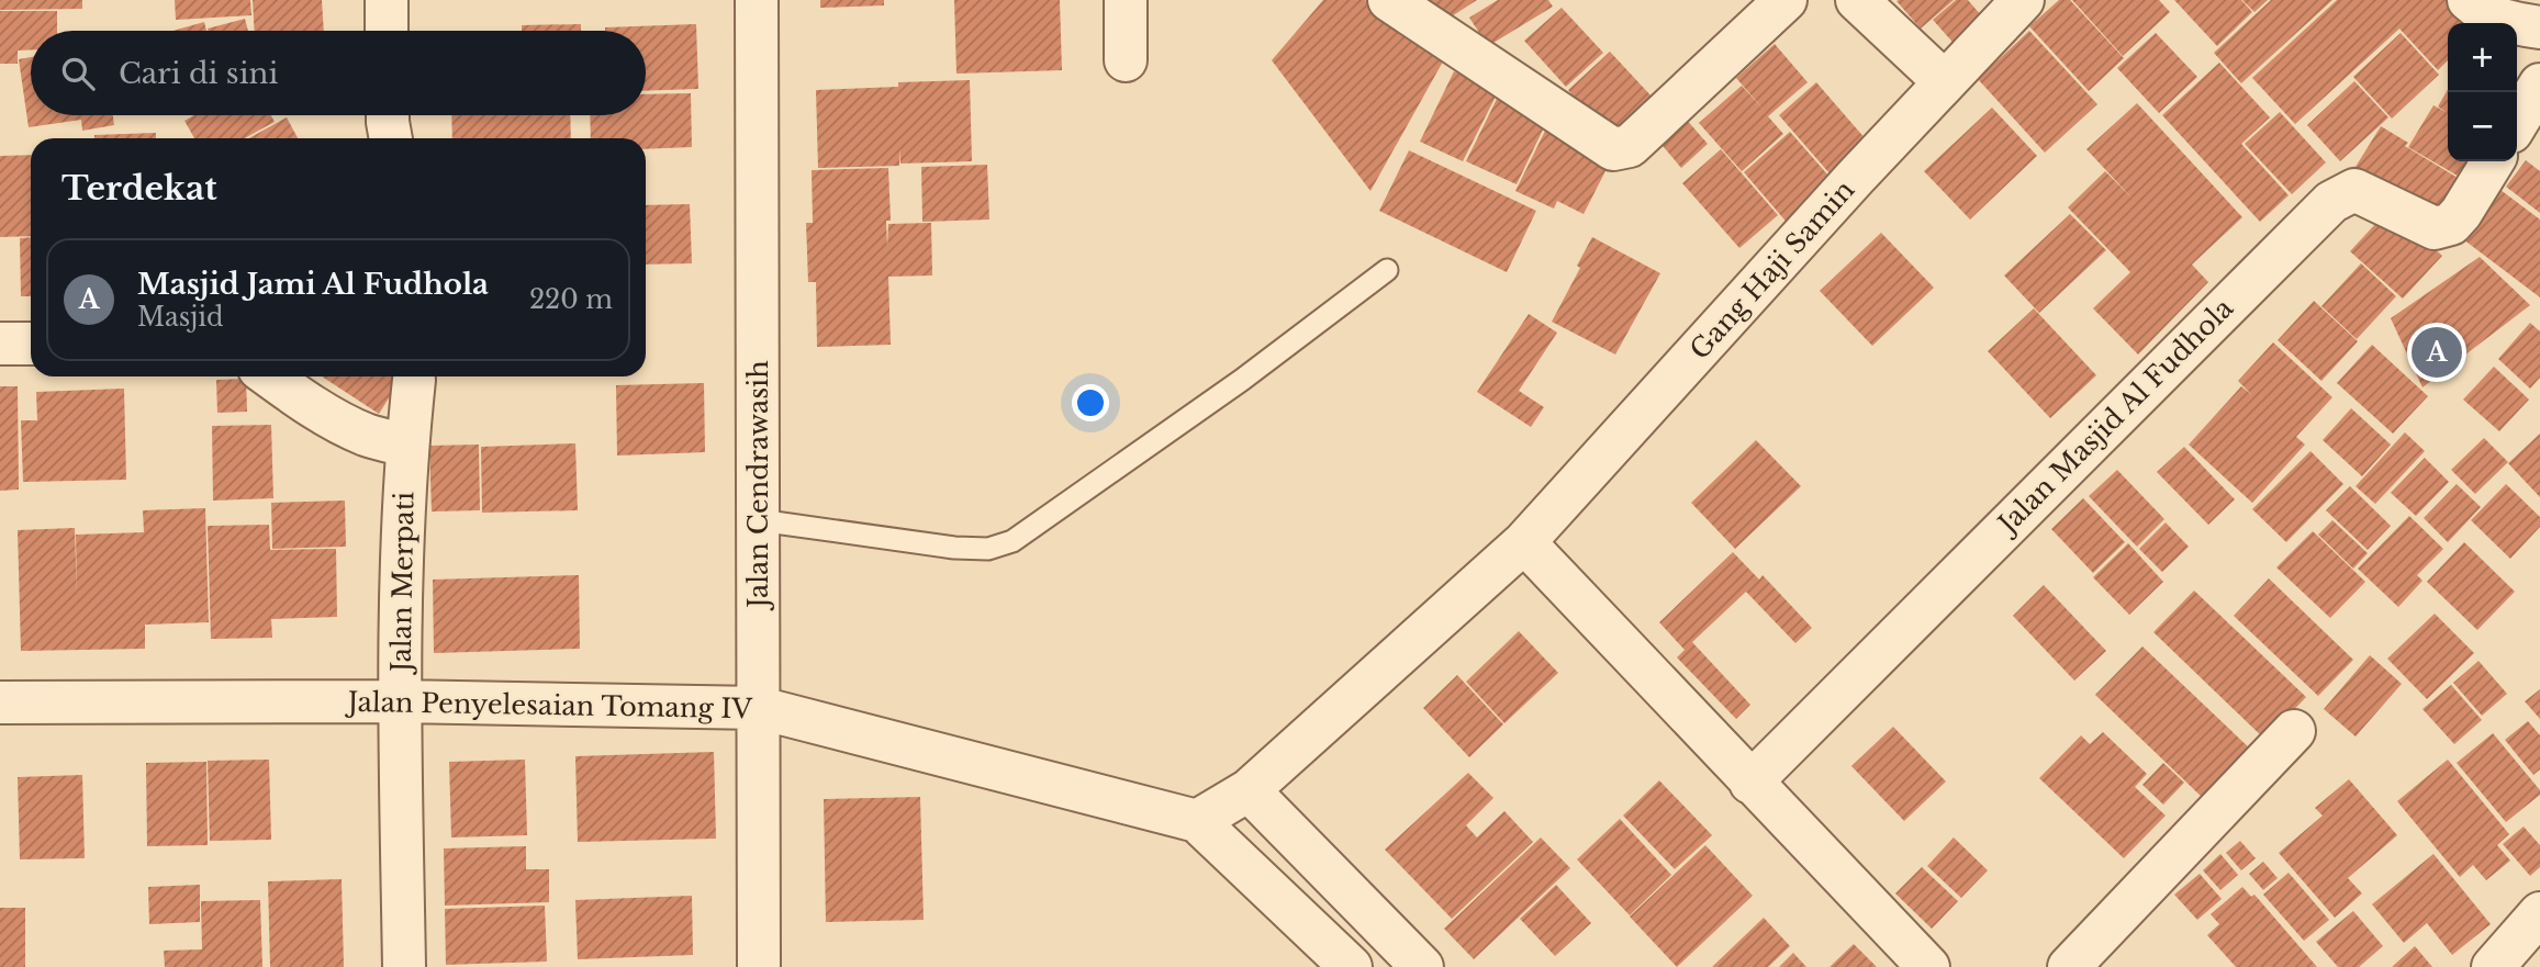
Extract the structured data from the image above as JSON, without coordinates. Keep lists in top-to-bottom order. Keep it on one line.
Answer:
{"streets":{"street":["Gang Haji Samin","Jalan Masjid Al Fudhola","Jalan Cendrawasih","Jalan Merpati","Jalan Penyelesaian Tomang IV"]},"crossings":[["Jalan Cendrawasih","Jalan Penyelesaian Tomang IV"],["Jalan Merpati","Jalan Penyelesaian Tomang IV"]],"page":{"map_buttons":["+","−"],"search":"Cari di sini","heading":"Terdekat","list":[{"mark":"A","name":"Masjid Jami Al Fudhola","note":"Masjid","value":"220 m"}],"pins":"A"}}
